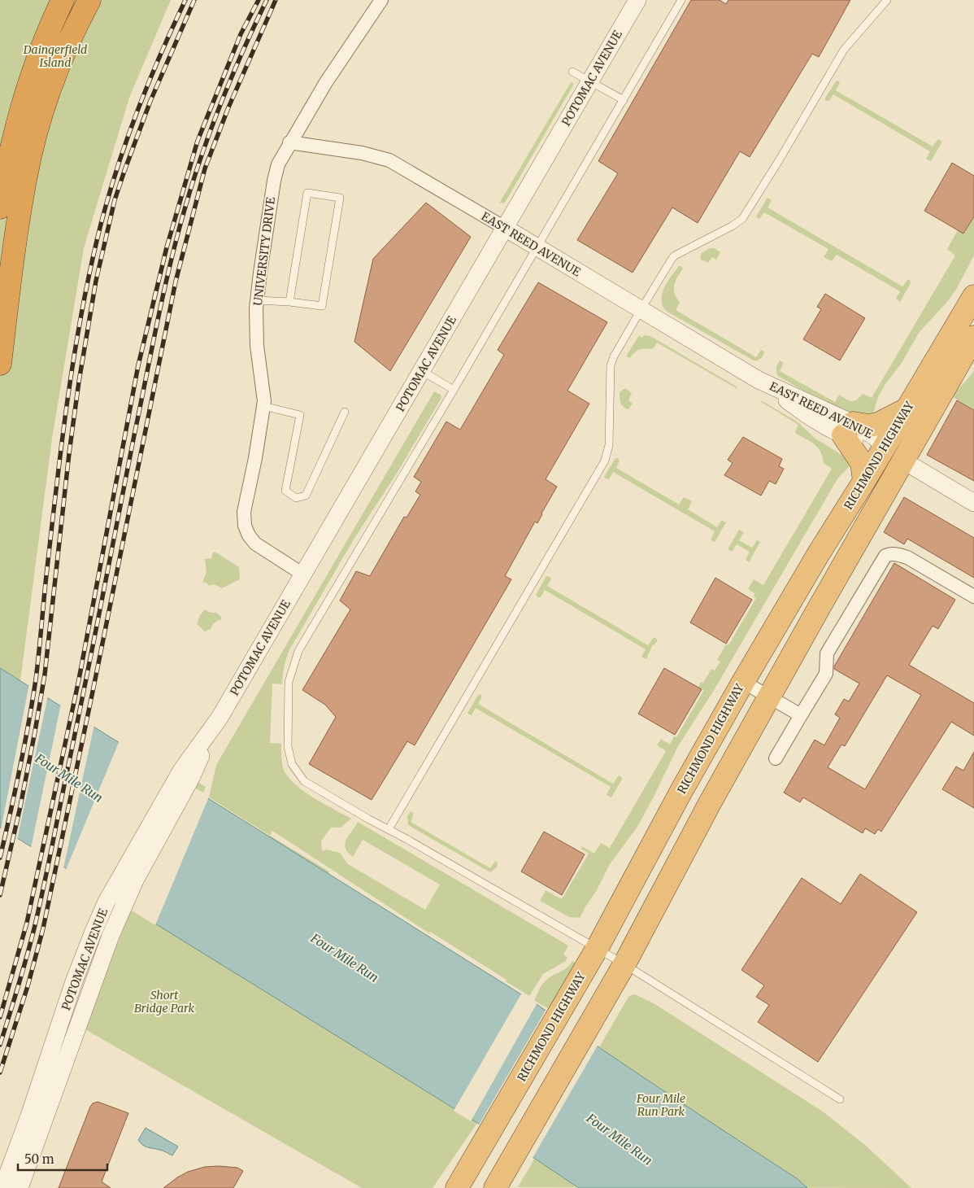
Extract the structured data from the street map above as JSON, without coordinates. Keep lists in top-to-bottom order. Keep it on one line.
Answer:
{"streets":{"highway":["RICHMOND HIGHWAY"],"street":["POTOMAC AVENUE","EAST REED AVENUE","UNIVERSITY DRIVE"]},"crossings":[["POTOMAC AVENUE","EAST REED AVENUE"],["POTOMAC AVENUE","UNIVERSITY DRIVE"],["EAST REED AVENUE","UNIVERSITY DRIVE"],["EAST REED AVENUE","RICHMOND HIGHWAY"]],"water":["Four Mile Run"],"parks":["Daingerfield Island","Short Bridge Park","Four Mile Run Park"],"scale_bar":"50 m"}
